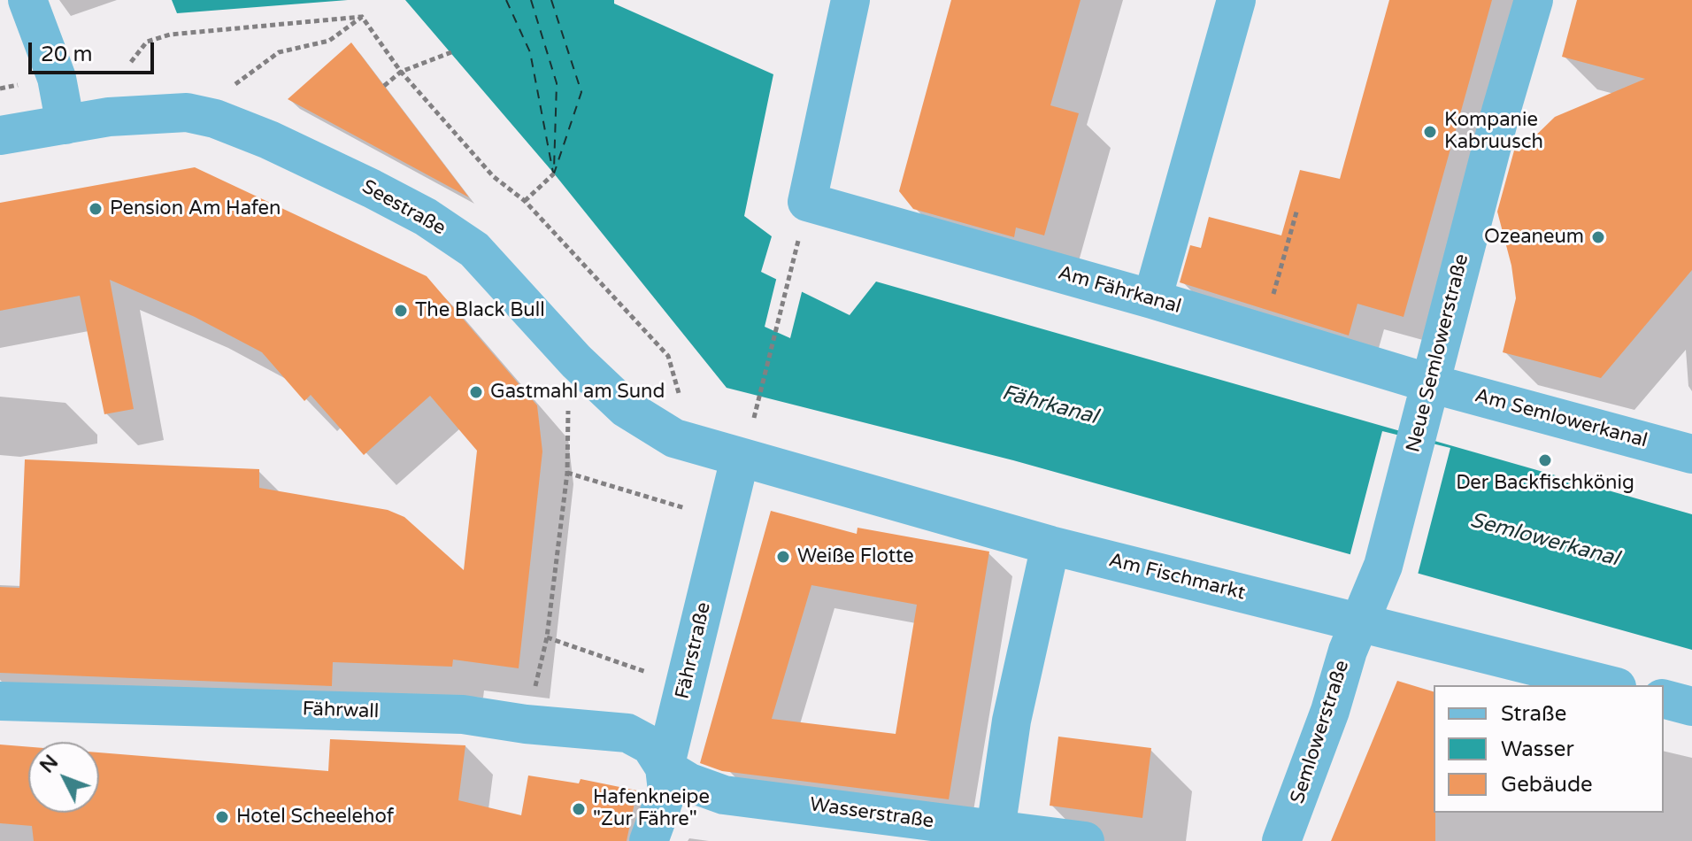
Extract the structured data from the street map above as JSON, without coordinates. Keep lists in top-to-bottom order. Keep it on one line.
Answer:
{"streets":{"street":["Seestraße","Am Fährkanal","Neue Semlowerstraße","Am Semlowerkanal","Am Fischmarkt","Fährstraße","Fährwall","Semlowerstraße","Wasserstraße"]},"crossings":[["Seestraße","Am Fischmarkt"],["Seestraße","Fährstraße"],["Am Fährkanal","Neue Semlowerstraße"],["Am Fährkanal","Am Semlowerkanal"],["Neue Semlowerstraße","Am Semlowerkanal"],["Neue Semlowerstraße","Am Fischmarkt"],["Neue Semlowerstraße","Semlowerstraße"],["Am Fischmarkt","Fährstraße"],["Am Fischmarkt","Semlowerstraße"],["Fährstraße","Fährwall"],["Fährstraße","Wasserstraße"],["Fährwall","Wasserstraße"]],"water":["Fährkanal","Semlowerkanal"],"places":["Kompanie Kabruusch","Pension Am Hafen","Ozeaneum","The Black Bull","Gastmahl am Sund","Der Backfischkönig","Weiße Flotte","Hafenkneipe \"Zur Fähre\"","Hotel Scheelehof"],"legend":["Straße","Wasser","Gebäude"],"scale_bar":"20 m","north":"top left"}
